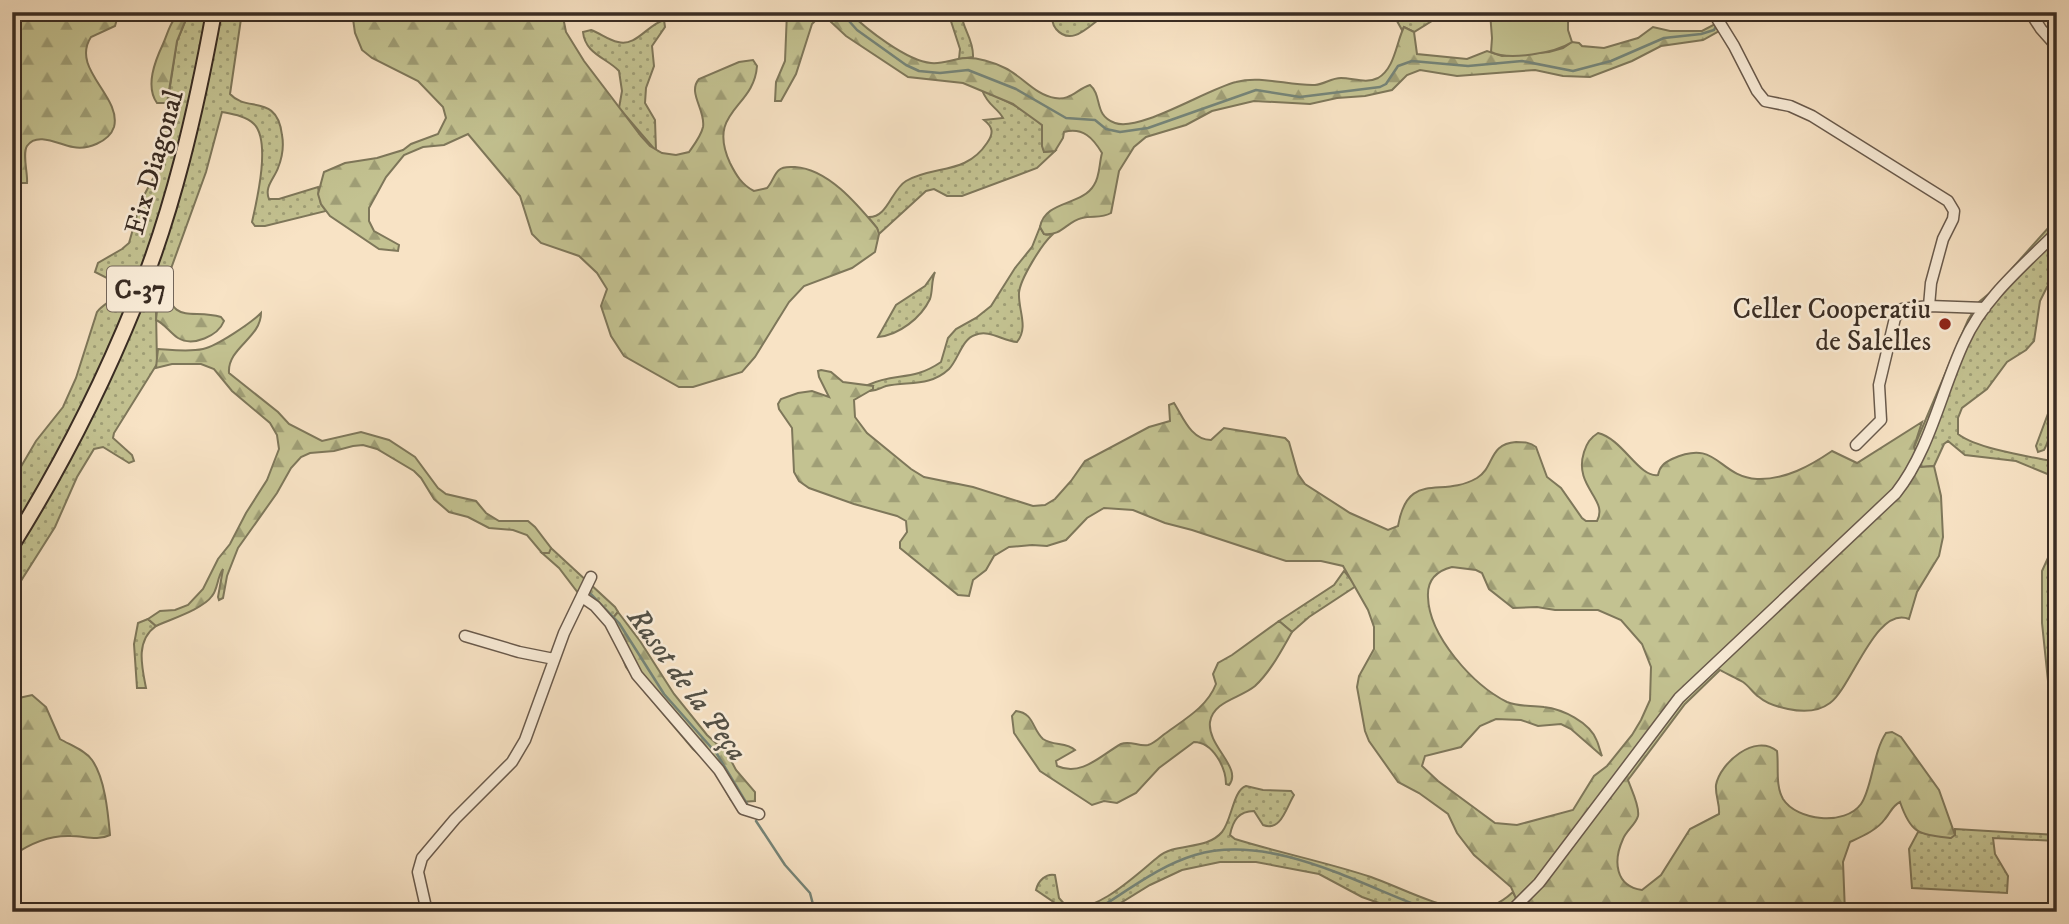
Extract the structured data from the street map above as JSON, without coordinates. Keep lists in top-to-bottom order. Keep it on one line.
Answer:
{"streets":{"highway":["Eix Diagonal","C-37"]},"water":["Rasot de la Peça"],"places":["Celler Cooperatiu de Salelles"]}
